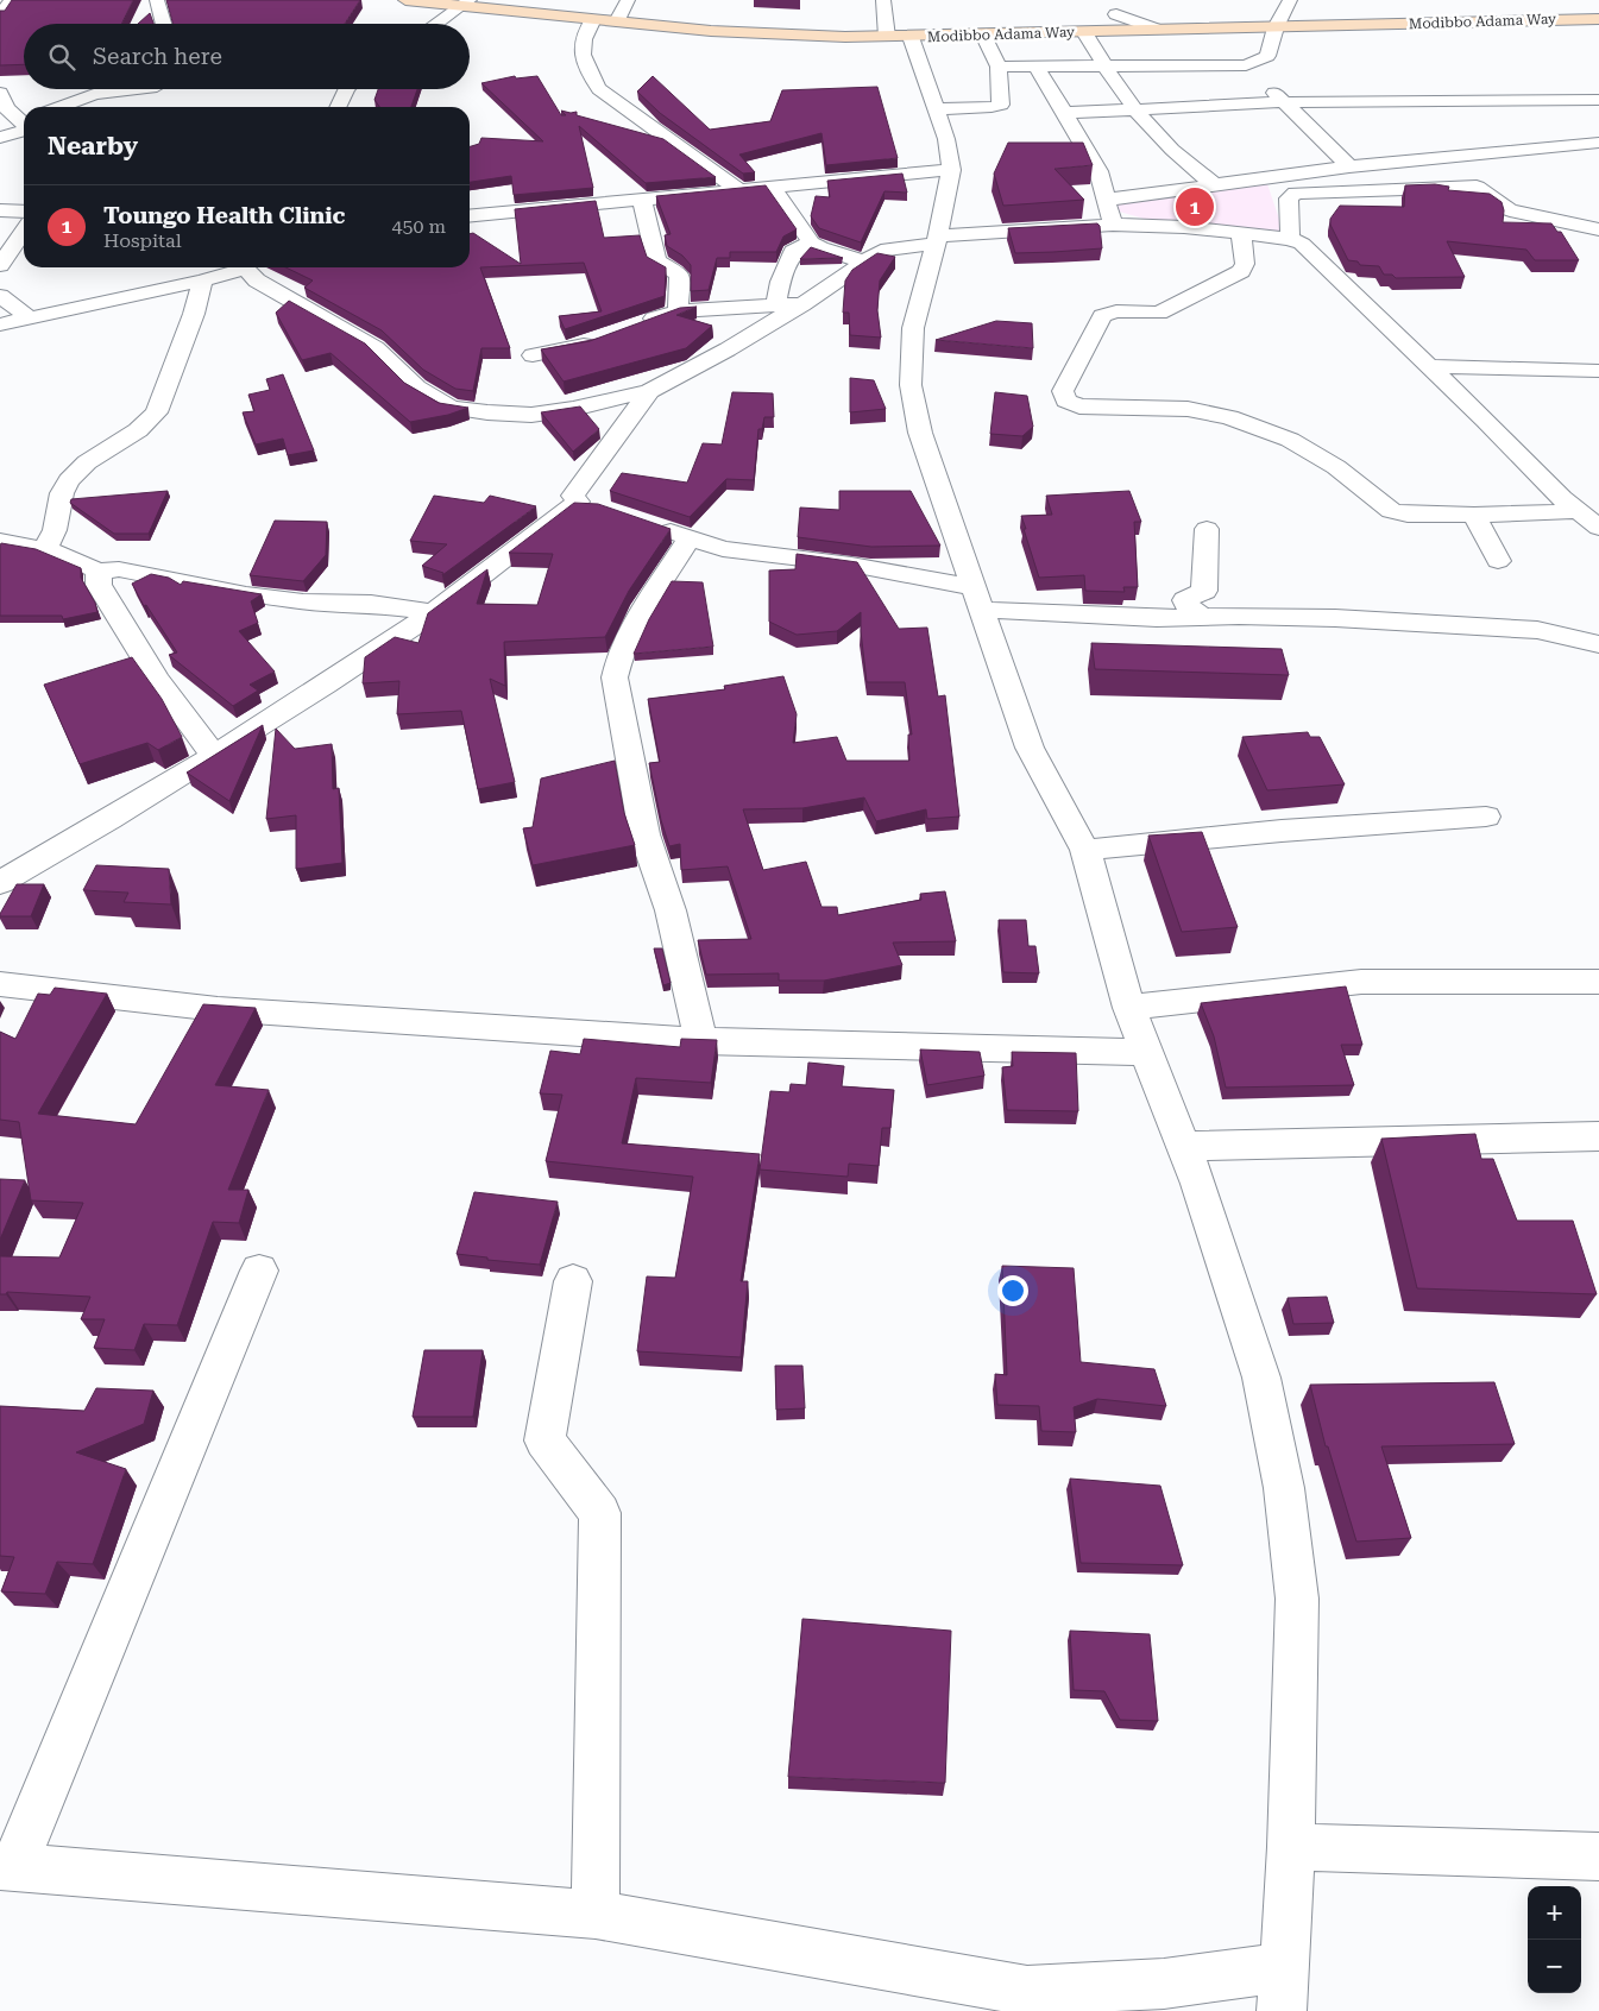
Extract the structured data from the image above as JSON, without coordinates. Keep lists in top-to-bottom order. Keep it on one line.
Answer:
{"streets":{"main road":["Modibbo Adama Way"]},"page":{"search":"Search here","heading":"Nearby","list":[{"mark":"1","name":"Toungo Health Clinic","note":"Hospital","value":"450 m"}],"pins":"1","map_buttons":["+","−"]}}
